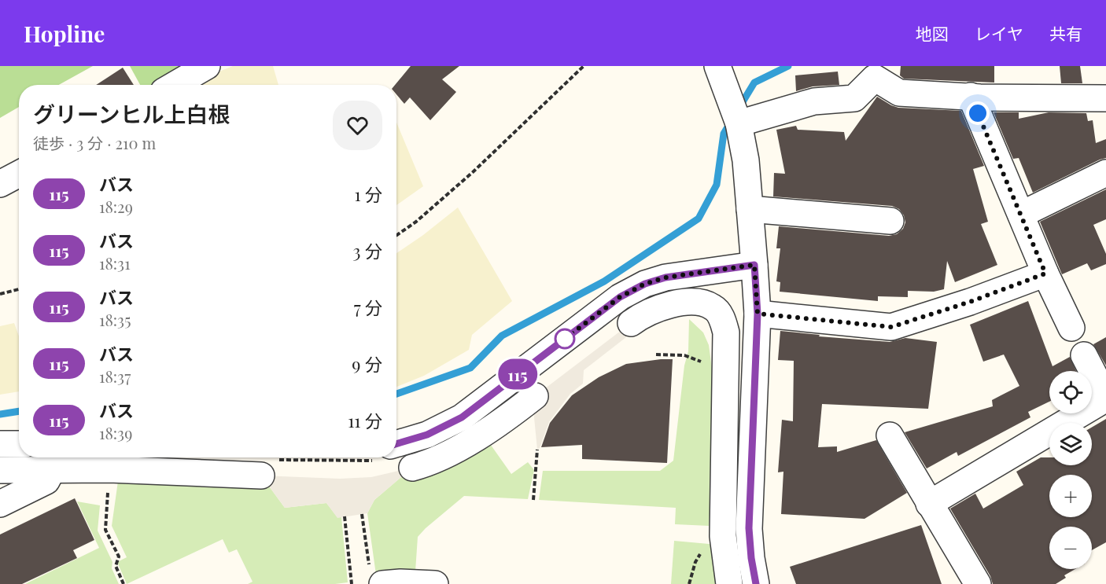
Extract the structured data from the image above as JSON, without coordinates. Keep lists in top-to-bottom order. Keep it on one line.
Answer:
{"lines":["bus line 115"],"page":{"header":"Hopline","nav":["地図","レイヤ","共有"],"on_map":"115","heading":["グリーンヒル上白根","徒歩 · 3 分 · 210 m"],"list":[{"mark":"115","name":"バス","note":"18:29","value":"1 分"},{"mark":"115","name":"バス","note":"18:31","value":"3 分"},{"mark":"115","name":"バス","note":"18:35","value":"7 分"},{"mark":"115","name":"バス","note":"18:37","value":"9 分"},{"mark":"115","name":"バス","note":"18:39","value":"11 分"}],"map_buttons":["+","−"]}}
